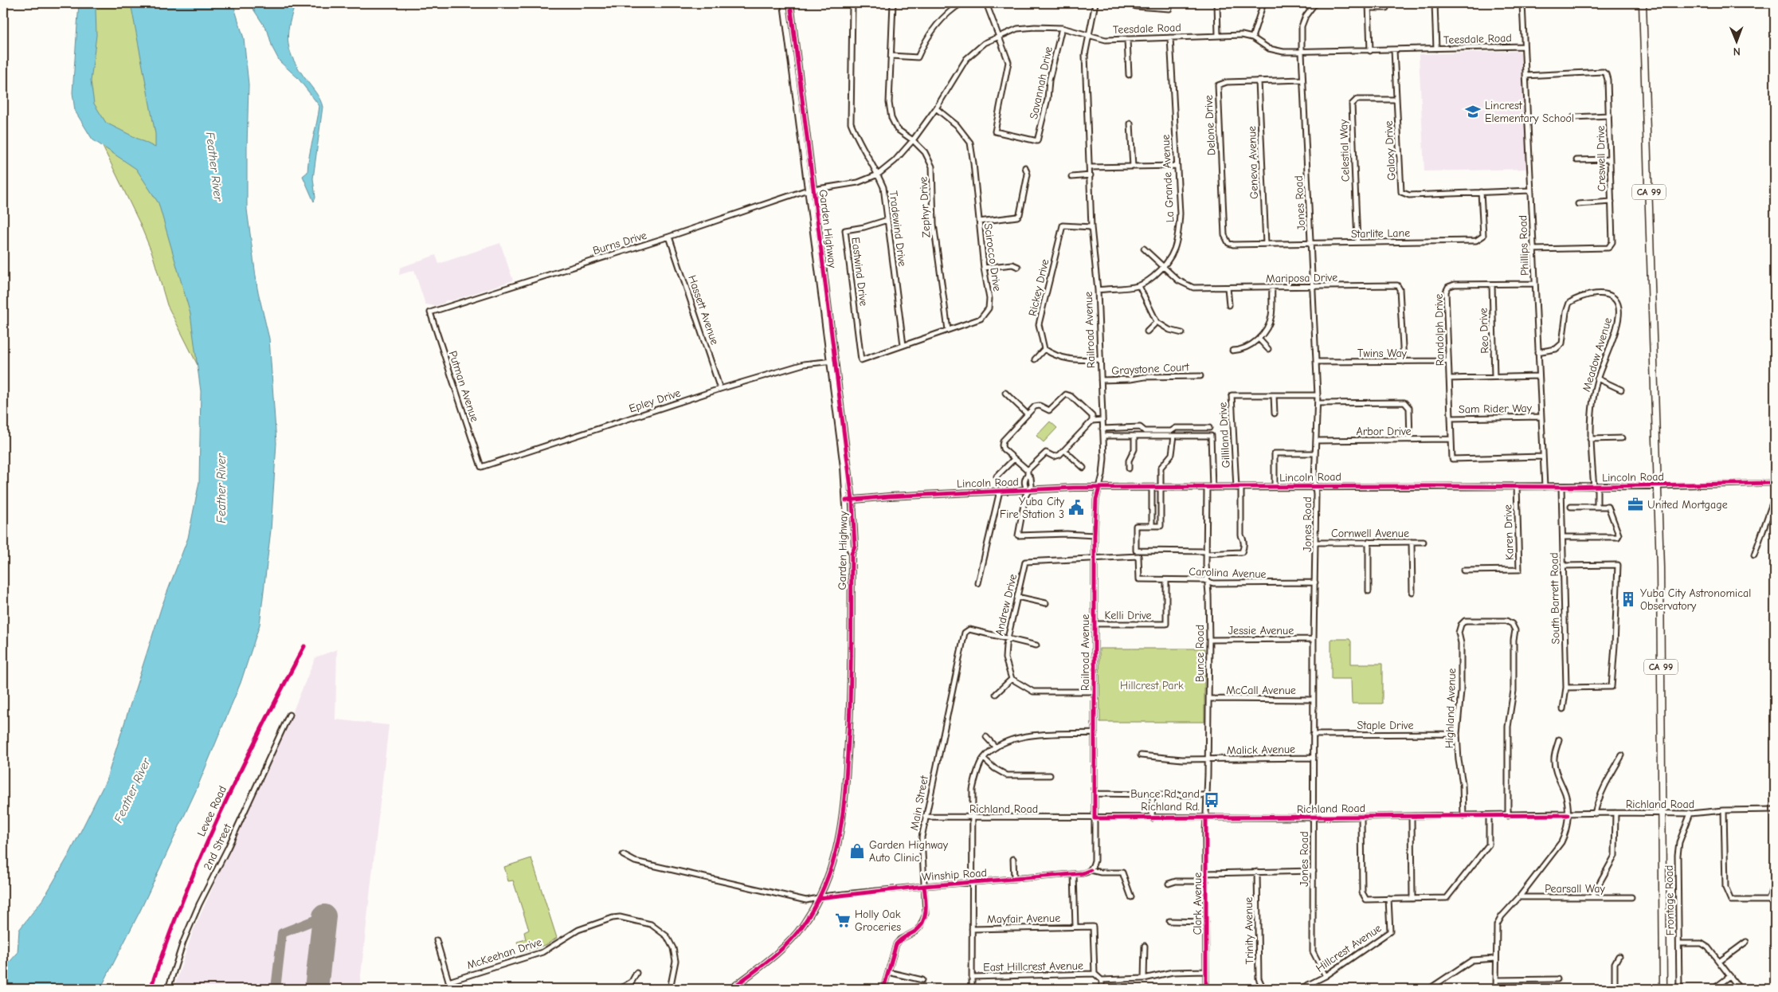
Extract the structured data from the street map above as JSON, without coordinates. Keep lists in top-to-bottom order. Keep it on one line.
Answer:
{"streets":{"highway":["CA 99"],"main road":["Garden Highway","Lincoln Road"],"street":["Teesdale Road","Savannah Drive","Delone Drive","Celestial Way","Galaxy Drive","Creswell Drive","Geneva Avenue","La Grande Avenue","Jones Road","Zephyr Drive","Tradewind Drive","Starlite Lane","Burns Drive","Phillips Road","Scirocco Drive","Eastwind Drive","Mariposa Drive","Rickey Drive","Hassett Avenue","Railroad Avenue","Randolph Drive","Reo Drive","Twins Way","Meadow Avenue","Graystone Court","Putman Avenue","Epley Drive","Sam Rider Way","Arbor Drive","Gilliland Drive","Karen Drive","Cornwell Avenue","Carolina Avenue","South Barrett Road","Andrew Drive","Kelli Drive","Jessie Avenue","Bunce Road","McCall Avenue","Highland Avenue","Staple Drive","Malick Avenue","Main Street","Richland Road","2nd Street","Winship Road","Pearsall Way","Frontage Road","Clark Avenue","Mayfair Avenue","Trinity Avenue","Hillcrest Avenue","McKeehan Drive","East Hillcrest Avenue"],"cycle path":["Levee Road"]},"crossings":[["Teesdale Road","Savannah Drive"],["Teesdale Road","Galaxy Drive"],["Teesdale Road","La Grande Avenue"],["Teesdale Road","Jones Road"],["Teesdale Road","Zephyr Drive"],["Teesdale Road","Garden Highway"],["Teesdale Road","Tradewind Drive"],["Teesdale Road","Burns Drive"],["Teesdale Road","Phillips Road"],["Teesdale Road","Scirocco Drive"],["Teesdale Road","Railroad Avenue"],["Delone Drive","Geneva Avenue"],["Delone Drive","Jones Road"],["Delone Drive","Starlite Lane"],["Celestial Way","Galaxy Drive"],["Celestial Way","Starlite Lane"],["Galaxy Drive","Starlite Lane"],["Galaxy Drive","Phillips Road"],["Creswell Drive","Phillips Road"],["Geneva Avenue","Starlite Lane"],["La Grande Avenue","Mariposa Drive"],["CA 99","Lincoln Road"],["CA 99","Richland Road"],["Jones Road","Starlite Lane"],["Jones Road","Mariposa Drive"],["Jones Road","Twins Way"],["Jones Road","Arbor Drive"],["Jones Road","Gilliland Drive"],["Jones Road","Lincoln Road"],["Jones Road","Cornwell Avenue"],["Jones Road","Carolina Avenue"],["Jones Road","Jessie Avenue"],["Jones Road","McCall Avenue"],["Jones Road","Staple Drive"],["Jones Road","Malick Avenue"],["Jones Road","Richland Road"],["Jones Road","Hillcrest Avenue"],["Zephyr Drive","Scirocco Drive"],["Garden Highway","Burns Drive"],["Garden Highway","Epley Drive"],["Garden Highway","Lincoln Road"],["Garden Highway","Winship Road"],["Tradewind Drive","Scirocco Drive"],["Tradewind Drive","Eastwind Drive"],["Burns Drive","Hassett Avenue"],["Burns Drive","Putman Avenue"],["Phillips Road","Randolph Drive"],["Phillips Road","Meadow Avenue"],["Phillips Road","Sam Rider Way"],["Phillips Road","Lincoln Road"],["Scirocco Drive","Eastwind Drive"],["Mariposa Drive","Twins Way"],["Rickey Drive","Railroad Avenue"],["Hassett Avenue","Epley Drive"],["Railroad Avenue","Graystone Court"],["Railroad Avenue","Lincoln Road"],["Railroad Avenue","Andrew Drive"],["Railroad Avenue","Kelli Drive"],["Railroad Avenue","Richland Road"],["Railroad Avenue","Winship Road"],["Randolph Drive","Reo Drive"],["Randolph Drive","Twins Way"],["Randolph Drive","Sam Rider Way"],["Randolph Drive","Arbor Drive"],["Meadow Avenue","Lincoln Road"],["Putman Avenue","Epley Drive"],["Gilliland Drive","Lincoln Road"],["Lincoln Road","Karen Drive"],["Lincoln Road","South Barrett Road"],["Lincoln Road","Bunce Road"],["Carolina Avenue","Andrew Drive"],["Carolina Avenue","Kelli Drive"],["Carolina Avenue","Bunce Road"],["Andrew Drive","Main Street"],["Jessie Avenue","Bunce Road"],["Bunce Road","McCall Avenue"],["Bunce Road","Malick Avenue"],["Bunce Road","Richland Road"],["Bunce Road","Clark Avenue"],["Highland Avenue","Staple Drive"],["Highland Avenue","Richland Road"],["Main Street","Richland Road"],["Main Street","Winship Road"],["Richland Road","Frontage Road"],["Richland Road","Clark Avenue"],["Mayfair Avenue","East Hillcrest Avenue"]],"water":["Feather River"],"parks":["Hillcrest Park"],"places":{"school or university":["Lincrest Elementary School"],"office":["United Mortgage"],"public building":["Yuba City Fire Station 3"],"building":["Yuba City Astronomical Observatory"],"bus stop":["Bunce Rd. and Richland Rd."],"shop":["Garden Highway Auto Clinic"],"supermarket":["Holly Oak Groceries"]},"north":"bottom"}
